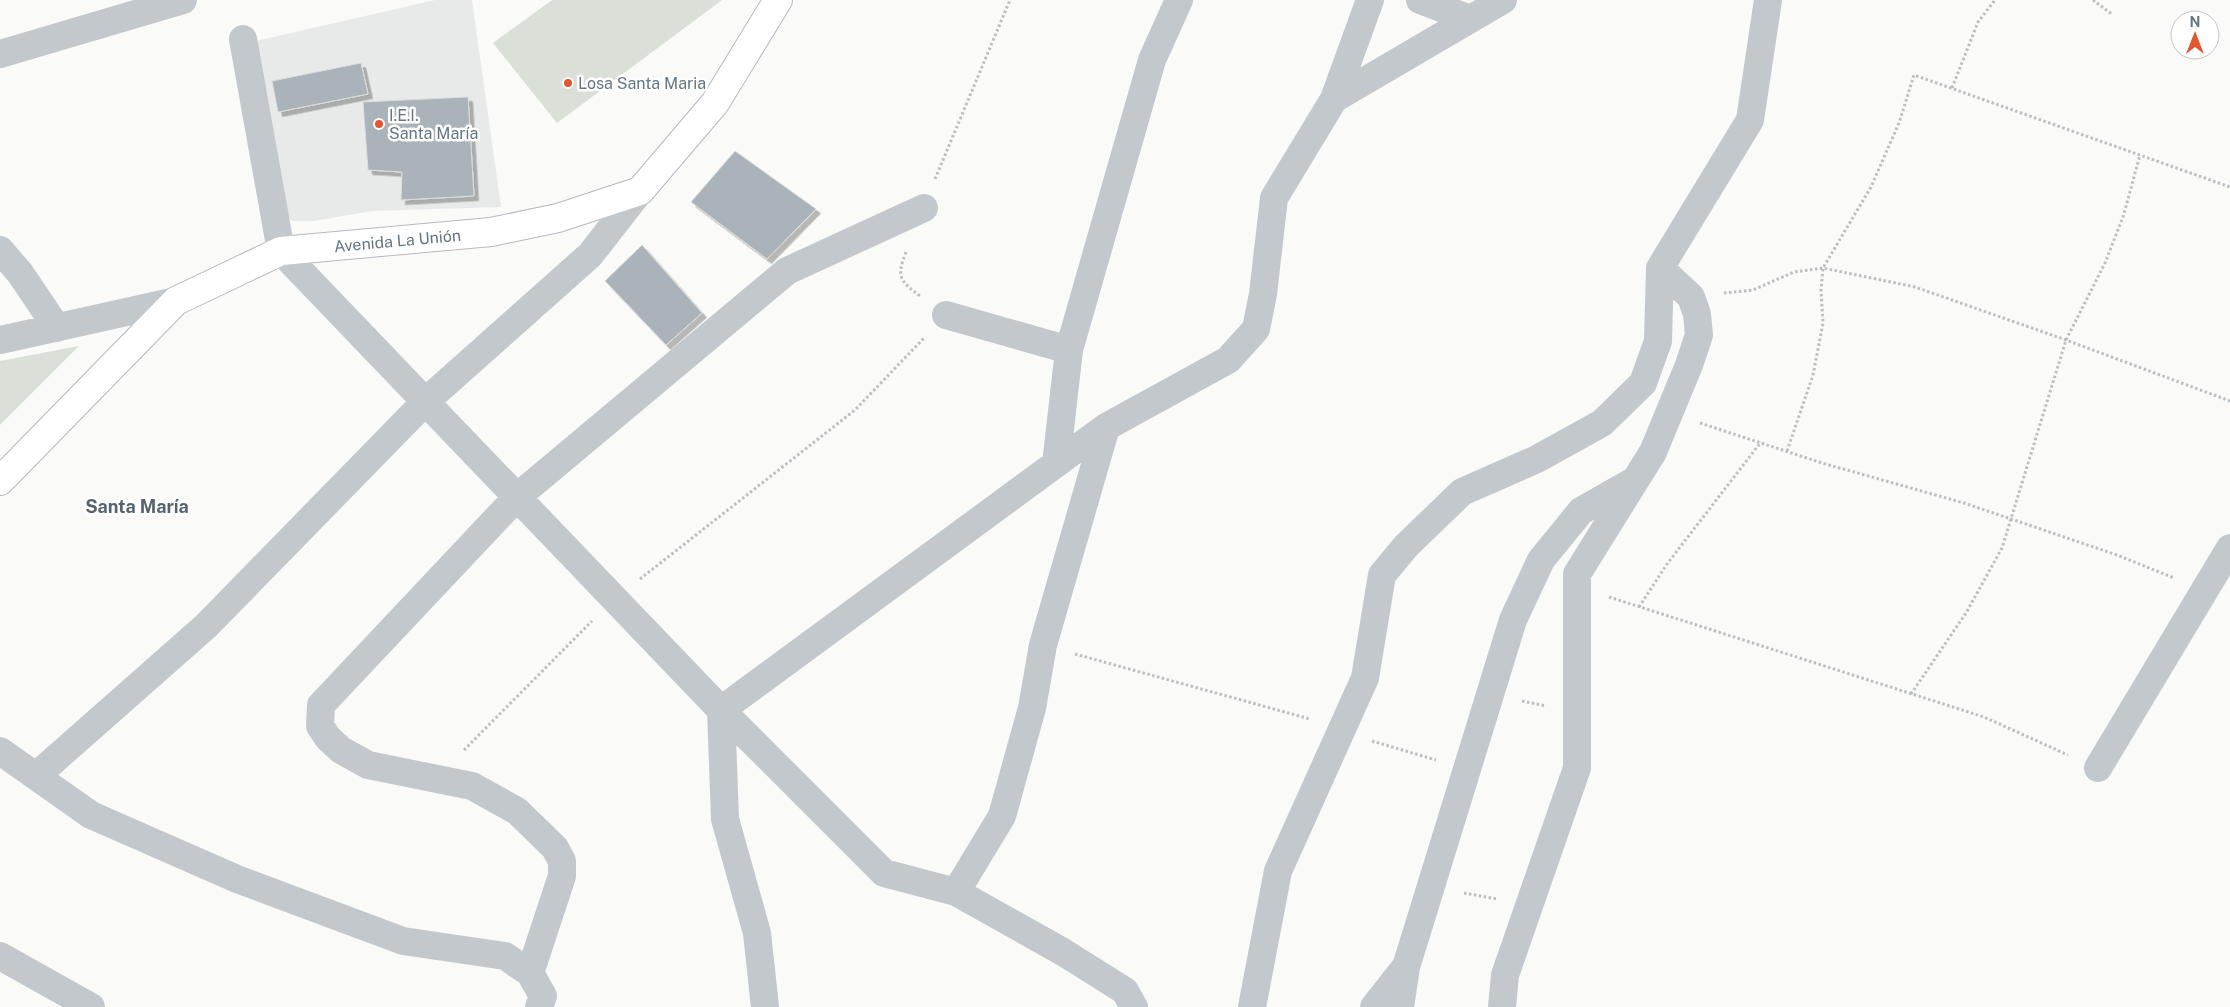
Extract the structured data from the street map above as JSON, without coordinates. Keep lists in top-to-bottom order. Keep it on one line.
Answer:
{"streets":{"main road":["Avenida La Unión"]},"districts":["Santa María"],"places":["Losa Santa Maria","I.E.I. Santa María"],"north":"top"}
